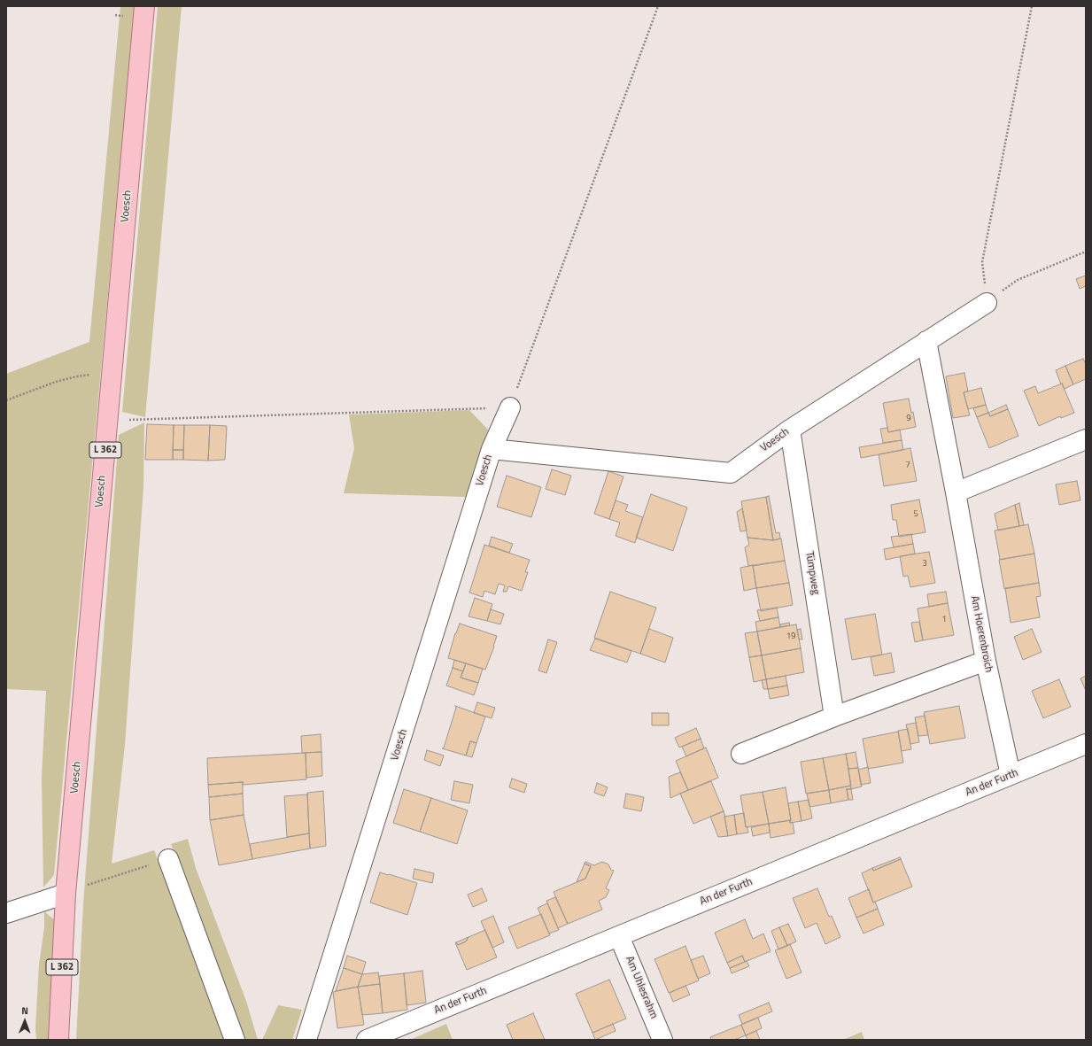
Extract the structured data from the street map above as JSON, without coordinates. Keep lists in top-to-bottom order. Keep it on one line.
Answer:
{"streets":{"main road":["Voesch","L 362"],"street":["Tümpweg","Am Hoerenbroich","An der Furth","Am Uhlesrahm"]},"crossings":[["Voesch","L 362"],["Voesch","Tümpweg"],["Voesch","Am Hoerenbroich"],["Am Hoerenbroich","An der Furth"],["An der Furth","Am Uhlesrahm"]],"house_numbers":["9","7","5","3","1","19"],"north":"top"}
